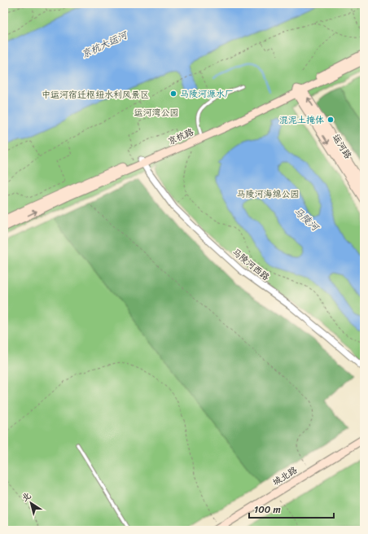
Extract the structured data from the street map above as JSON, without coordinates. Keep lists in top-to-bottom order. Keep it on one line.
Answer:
{"streets":{"street":["京杭路","运河路","马陵河西路","城北路"]},"crossings":[["京杭路","运河路"],["京杭路","马陵河西路"]],"water":["京杭大运河","马陵河"],"parks":["中运河宿迁枢纽水利风景区","运河湾公园","马陵河海绵公园"],"places":["马陵河源水厂","混泥土掩体"],"scale_bar":"100 m","north":"top left"}
